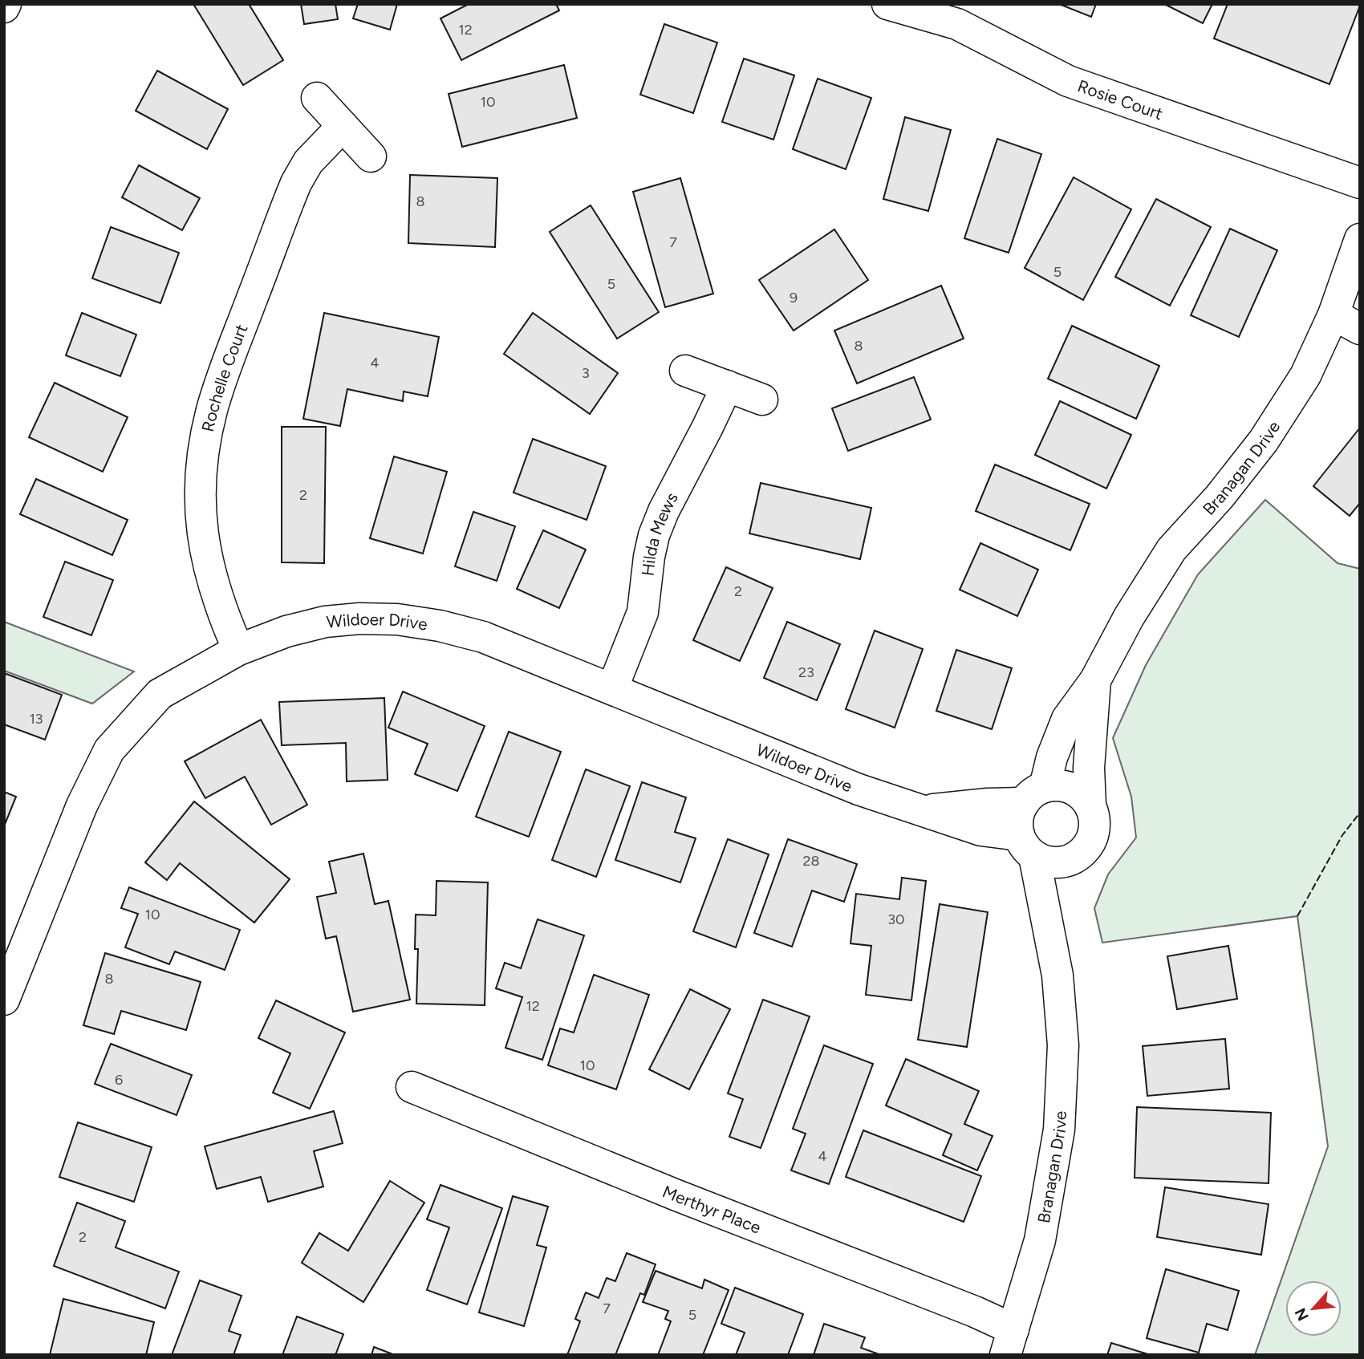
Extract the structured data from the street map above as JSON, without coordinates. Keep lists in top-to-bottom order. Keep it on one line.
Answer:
{"streets":{"street":["Rosie Court","Rochelle Court","Branagan Drive","Hilda Mews","Wildoer Drive","Merthyr Place"]},"crossings":[["Rochelle Court","Wildoer Drive"],["Branagan Drive","Wildoer Drive"],["Branagan Drive","Merthyr Place"],["Hilda Mews","Wildoer Drive"]],"house_numbers":["12","10","8","7","5","5","9","8","4","3","2","2","23","13","28","10","30","8","12","10","6","4","2","7","5"],"north":"bottom left"}
